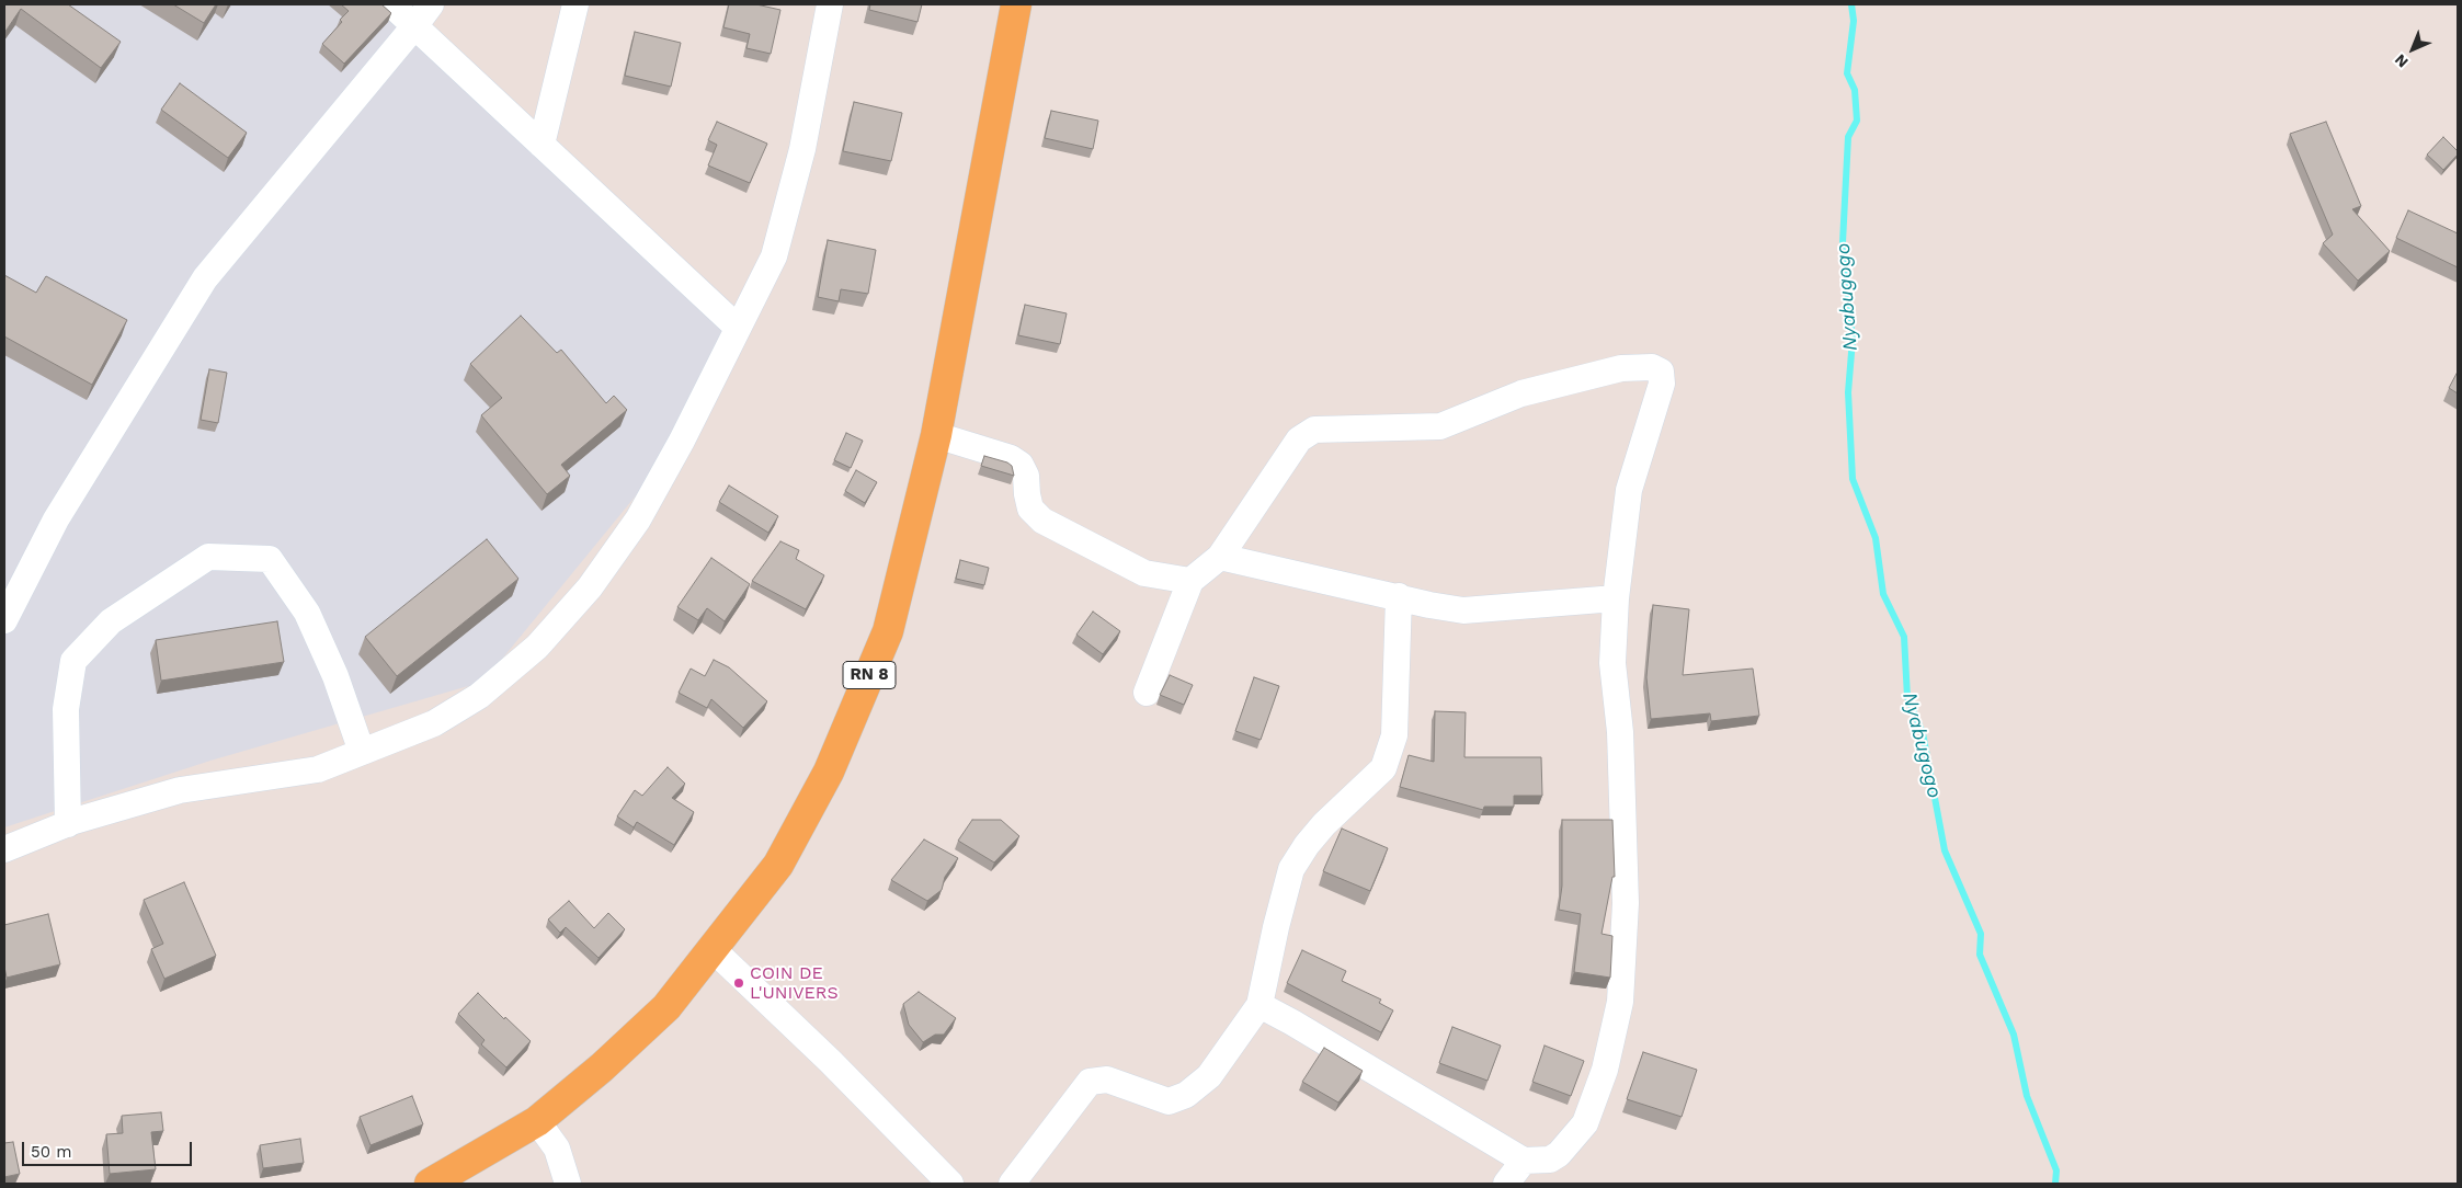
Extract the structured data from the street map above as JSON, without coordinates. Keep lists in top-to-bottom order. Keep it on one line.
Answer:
{"streets":{"main road":["RN 8"]},"water":["Nyabugogo"],"places":["COIN DE L'UNIVERS"],"scale_bar":"50 m","north":"bottom left"}
